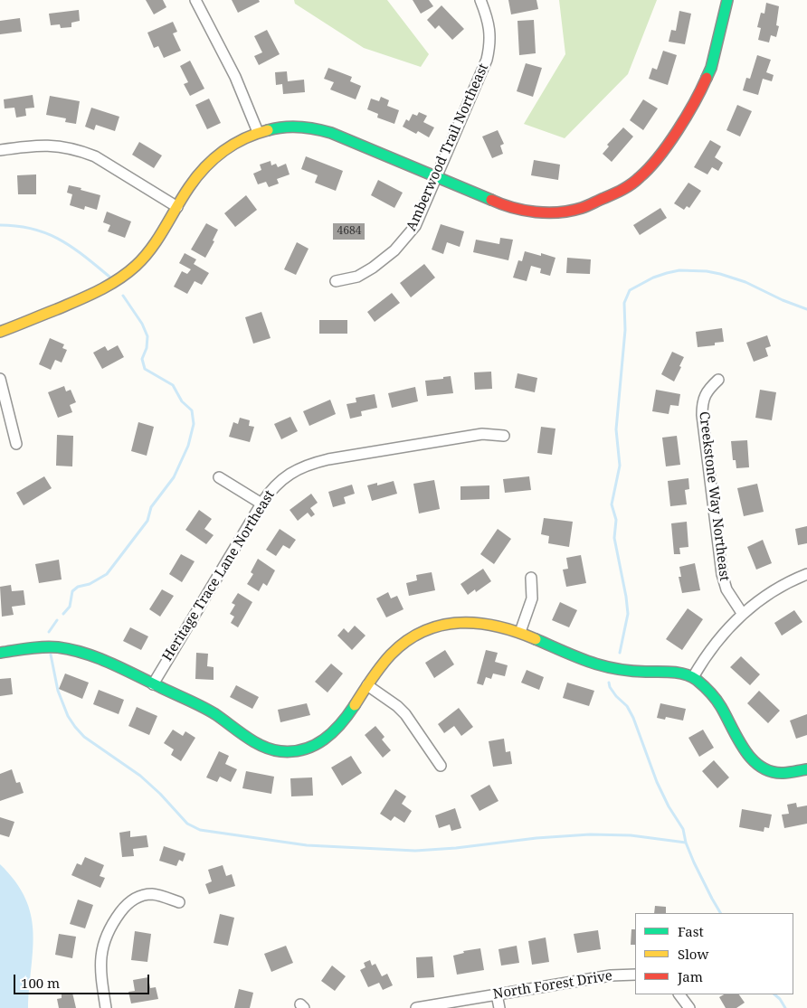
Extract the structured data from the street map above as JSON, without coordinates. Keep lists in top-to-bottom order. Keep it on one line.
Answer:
{"streets":{"street":["Amberwood Trail Northeast","Creekstone Way Northeast","Heritage Trace Lane Northeast","North Forest Drive"]},"house_numbers":["4684"],"legend":["Fast","Slow","Jam"],"scale_bar":"100 m"}
